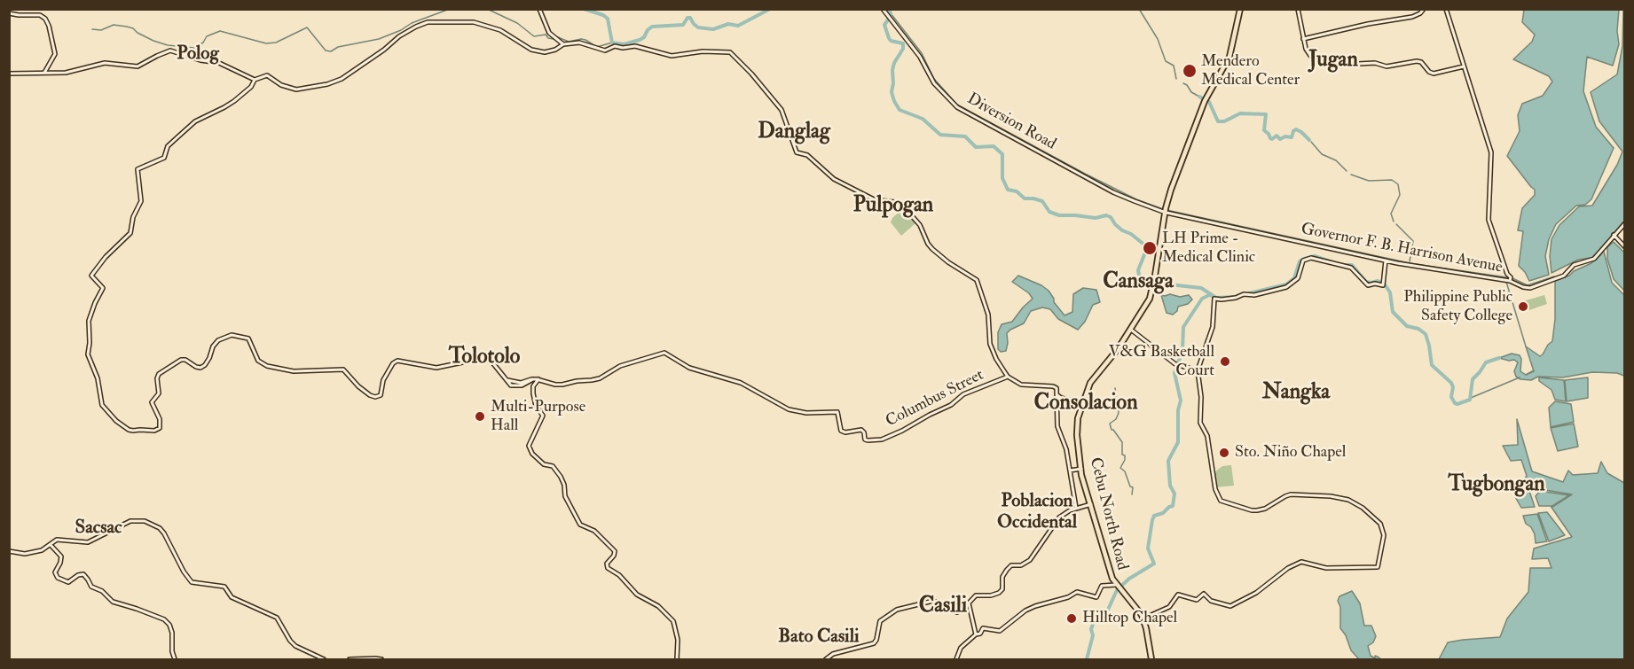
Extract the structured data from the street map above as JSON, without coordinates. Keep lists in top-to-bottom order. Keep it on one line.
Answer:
{"streets":{"main road":["Cebu North Road"],"street":["Diversion Road","Governor F. B. Harrison Avenue","Columbus Street"]},"crossings":[["Diversion Road","Governor F. B. Harrison Avenue"],["Diversion Road","Cebu North Road"],["Governor F. B. Harrison Avenue","Cebu North Road"]],"districts":["Polog","Jugan","Danglag","Pulpogan","Cansaga","Tolotolo","Nangka","Consolacion","Tugbongan","Poblacion Occidental","Sacsac","Casili","Bato Casili"],"places":["Mendero Medical Center","LH Prime - Medical Clinic","Philippine Public Safety College","V&G Basketball Court","Multi-Purpose Hall","Sto. Niño Chapel","Hilltop Chapel"]}
